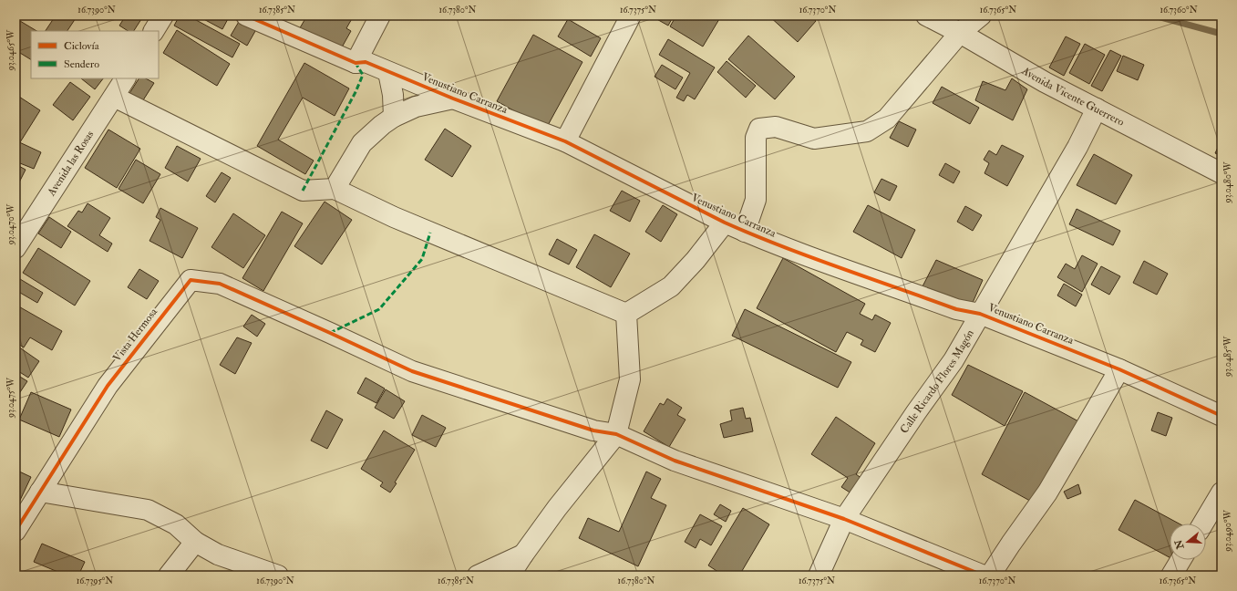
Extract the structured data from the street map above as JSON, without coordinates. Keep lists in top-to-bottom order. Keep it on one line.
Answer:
{"streets":{"street":["Venustiano Carranza","Avenida Vicente Guerrero","Avenida las Rosas","Vista Hermosa","Calle Ricardo Flores Magón"]},"crossings":[["Venustiano Carranza","Calle Ricardo Flores Magón"],["Avenida Vicente Guerrero","Calle Ricardo Flores Magón"]],"legend":["Ciclovía","Sendero"],"north":"left","coordinates":["16.7390°N","16.7385°N","16.7380°N","16.7375°N","16.7370°N","16.7365°N","16.7360°N","93.0465°W","93.0480°W","93.0470°W","93.0485°W","93.0475°W","93.0490°W","16.7395°N"]}
